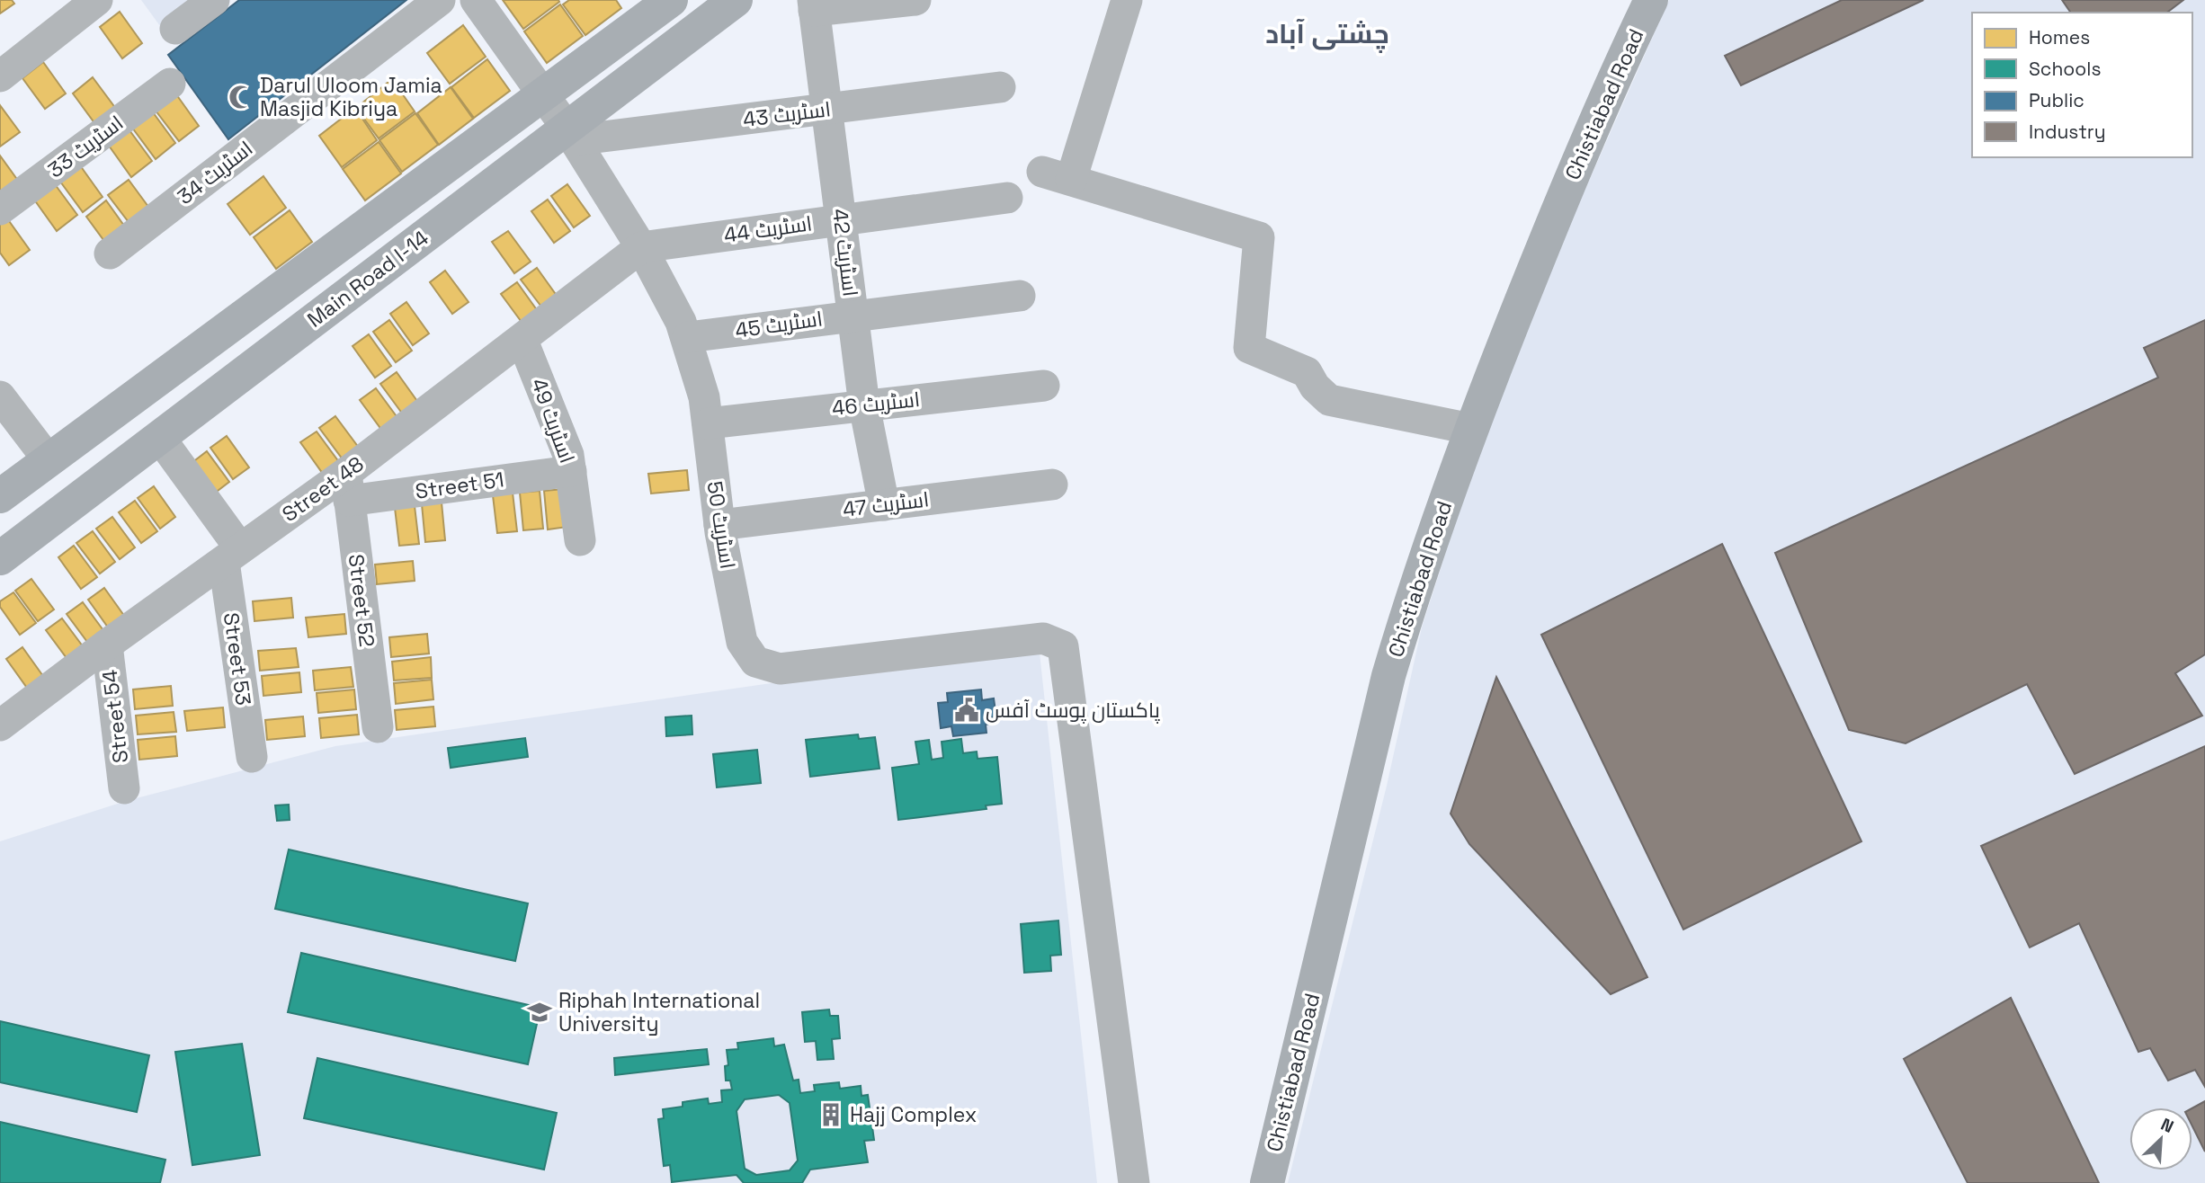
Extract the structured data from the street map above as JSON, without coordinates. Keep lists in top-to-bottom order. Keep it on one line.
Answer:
{"streets":{"main road":["Chistiabad Road","Main Road I-14"],"street":["اسٹریٹ 43","اسٹریٹ 33","اسٹریٹ 34","اسٹریٹ 44","اسٹریٹ 42","اسٹریٹ 45","اسٹریٹ 46","اسٹریٹ 49","Street 51","Street 48","اسٹریٹ 47","اسٹریٹ 50","Street 52","Street 53","Street 54"]},"crossings":[["اسٹریٹ 43","اسٹریٹ 42"],["اسٹریٹ 43","Main Road I-14"],["اسٹریٹ 43","اسٹریٹ 50"],["اسٹریٹ 44","اسٹریٹ 42"],["اسٹریٹ 44","Street 48"],["اسٹریٹ 44","اسٹریٹ 50"],["اسٹریٹ 42","اسٹریٹ 45"],["اسٹریٹ 42","اسٹریٹ 46"],["اسٹریٹ 42","اسٹریٹ 47"],["Main Road I-14","اسٹریٹ 50"],["اسٹریٹ 45","اسٹریٹ 50"],["اسٹریٹ 46","اسٹریٹ 50"],["اسٹریٹ 49","Street 51"],["اسٹریٹ 49","Street 48"],["Street 51","Street 48"],["Street 51","Street 52"],["Street 48","اسٹریٹ 50"],["Street 48","Street 52"],["Street 48","Street 53"],["Street 48","Street 54"],["اسٹریٹ 47","اسٹریٹ 50"]],"districts":["چشتی آباد"],"places":{"mosque":["Darul Uloom Jamia Masjid Kibriya"],"public building":["پاکستان پوسٹ آفس"],"school or university":["Riphah International University"],"building":["Hajj Complex"]},"legend":["Homes","Schools","Public","Industry"],"north":"top right"}
